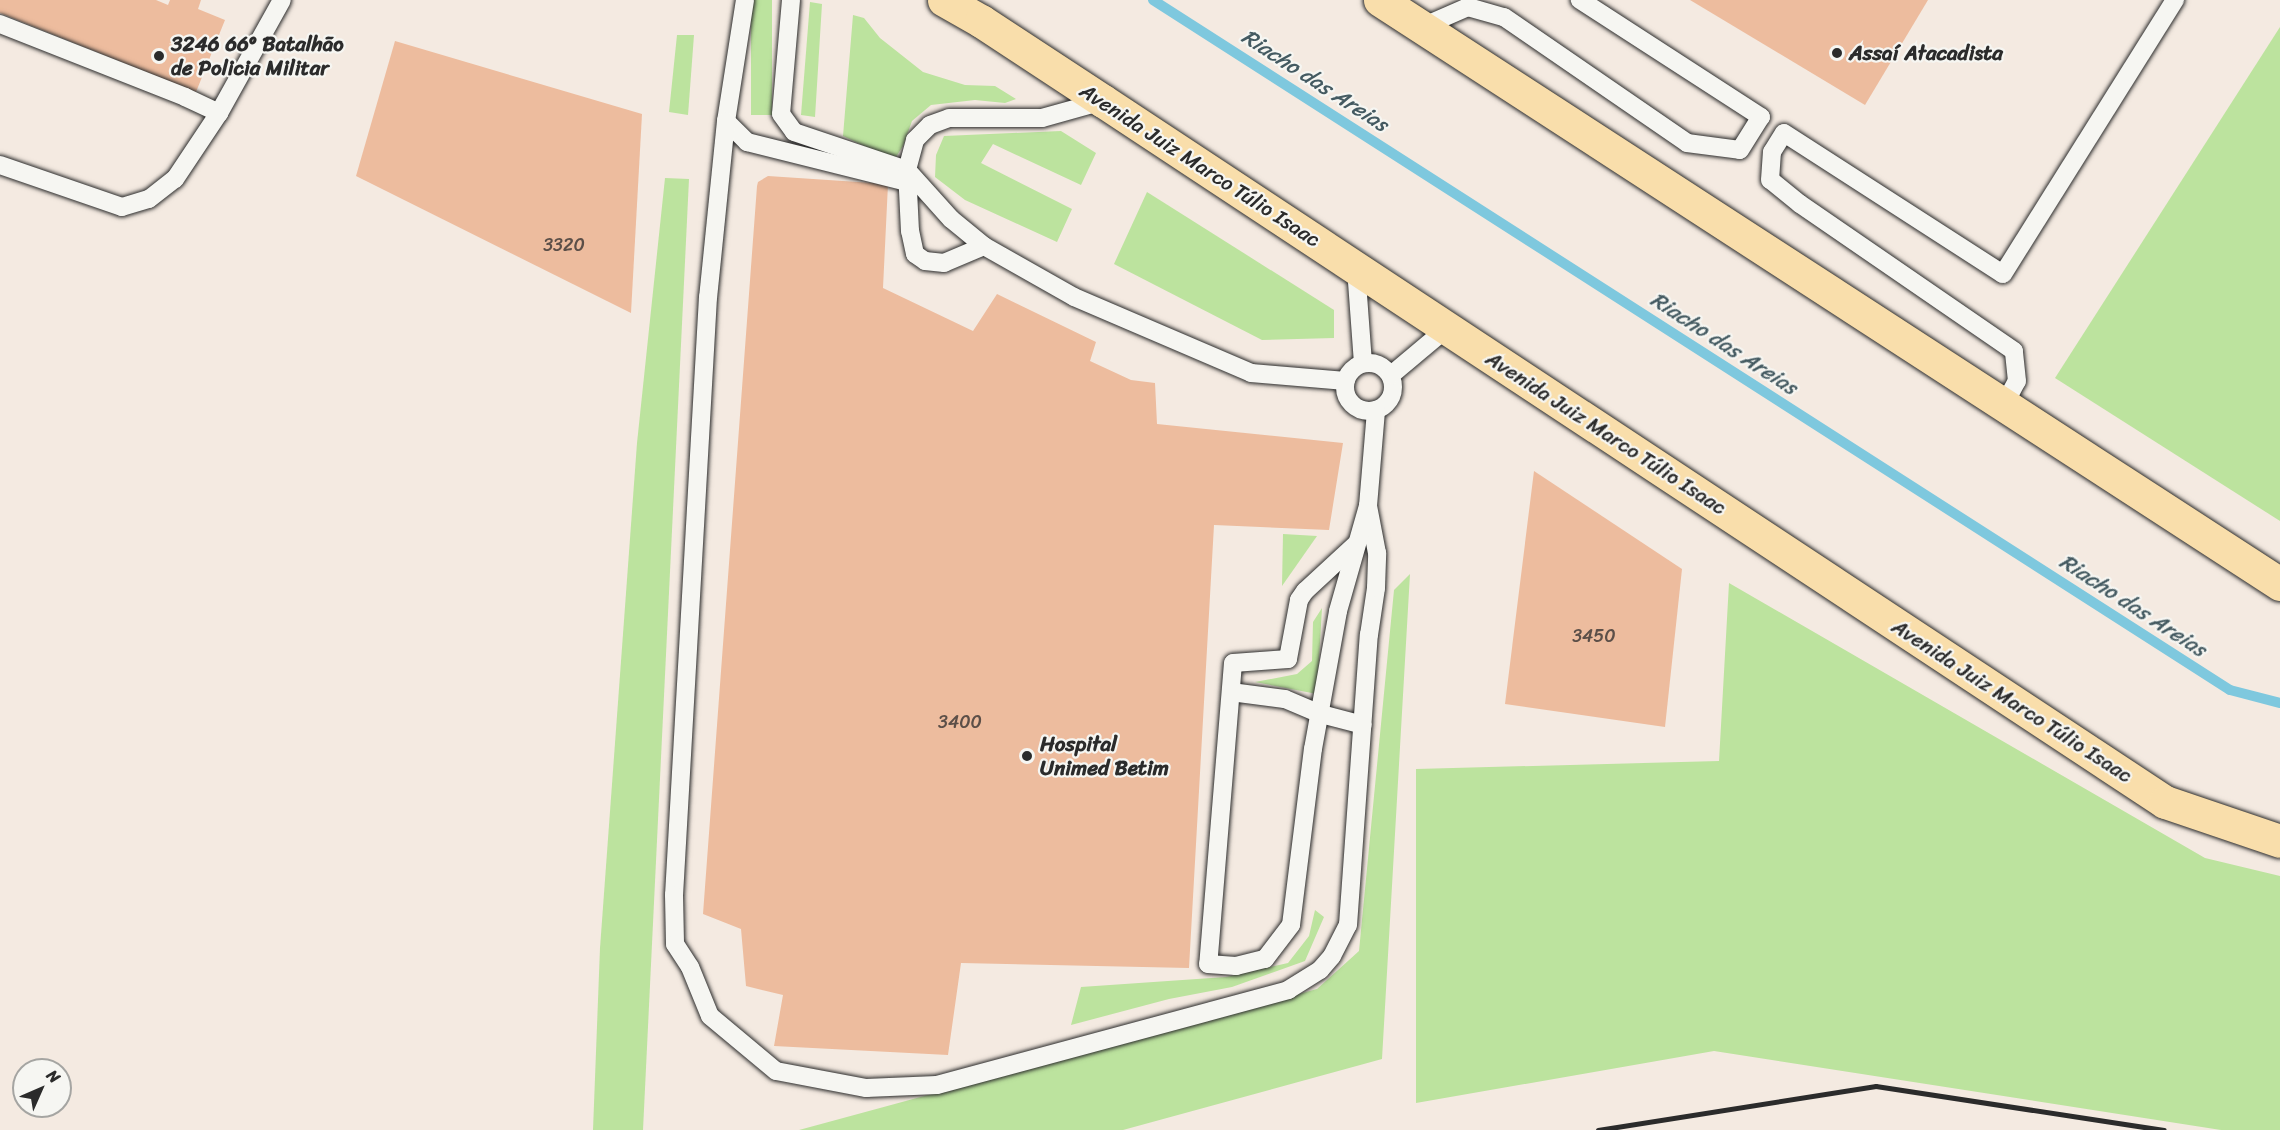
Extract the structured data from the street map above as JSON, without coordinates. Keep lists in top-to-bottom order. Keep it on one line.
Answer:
{"streets":{"main road":["Avenida Juiz Marco Túlio Isaac"]},"water":["Riacho das Areias"],"places":["Assaí Atacadista","3246 66º Batalhão de Policia Militar","Hospital Unimed Betim"],"house_numbers":["3320","3450","3400"],"north":"top right"}
